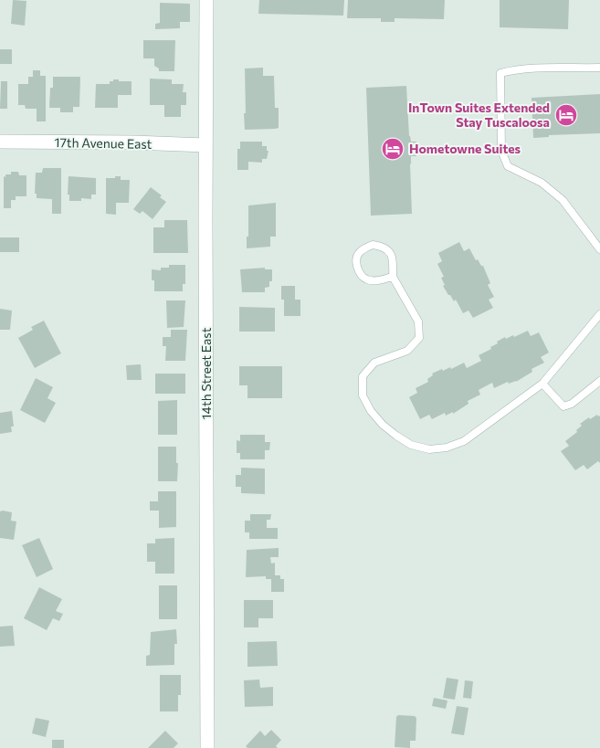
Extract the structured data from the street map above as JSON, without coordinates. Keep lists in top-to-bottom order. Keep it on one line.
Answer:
{"streets":{"street":["17th Avenue East","14th Street East"]},"crossings":[["17th Avenue East","14th Street East"]],"places":{"hotel":["InTown Suites Extended Stay Tuscaloosa","Hometowne Suites"]}}
